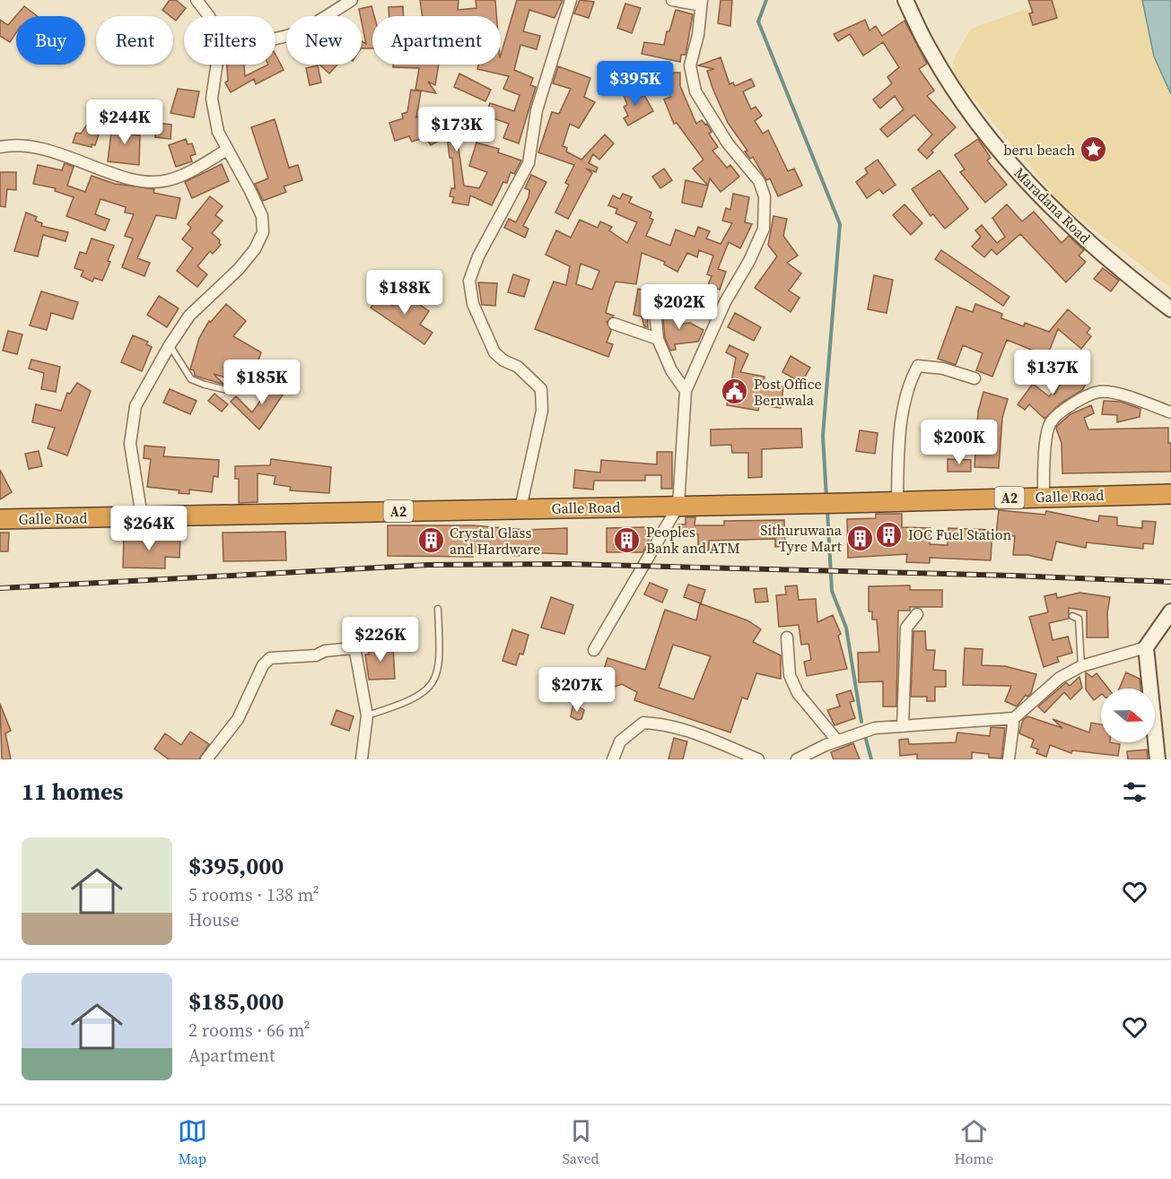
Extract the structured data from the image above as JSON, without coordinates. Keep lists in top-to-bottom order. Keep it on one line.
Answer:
{"streets":{"highway":["Galle Road","A2"],"street":["Maradana Road"]},"places":{"place":["beru beach"],"public building":["Post Office Beruwala"],"building":["IOC Fuel Station","Sithuruwana Tyre Mart","Peoples Bank and ATM","Crystal Glass and Hardware"]},"north":"right","page":{"chip":["Buy","Rent","Filters","New","Apartment"],"price":["$395K","$244K","$173K","$188K","$202K","$137K","$185K","$200K","$264K","$226K","$207K"],"heading":"11 homes","list":[{"name":"$395,000","note":"5 rooms · 138 m² · House"},{"name":"$185,000","note":"2 rooms · 66 m² · Apartment"}],"tabs":["Map","Saved","Home"]}}
